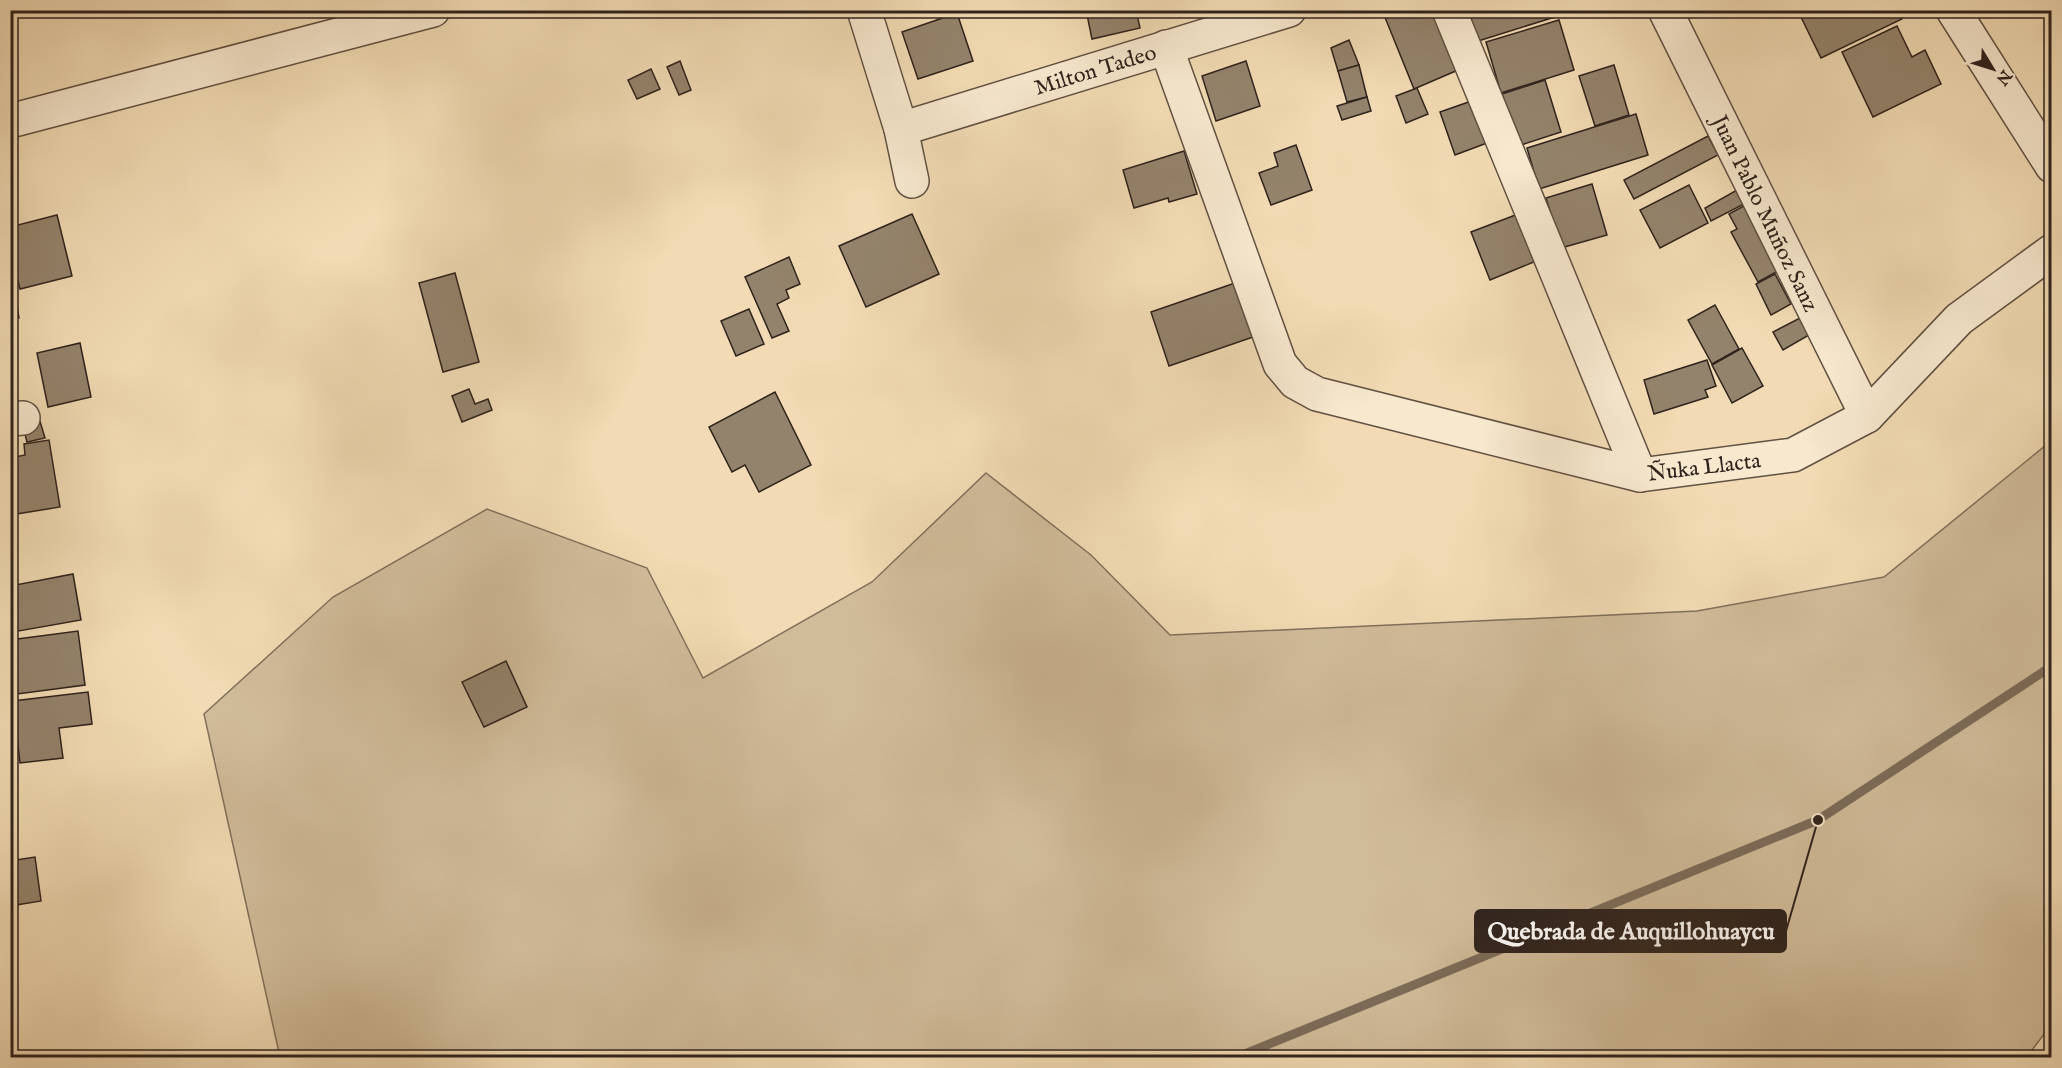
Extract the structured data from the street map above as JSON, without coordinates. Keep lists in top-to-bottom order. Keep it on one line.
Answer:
{"streets":{"street":["Milton Tadeo","Juan Pablo Muñoz Sanz","Ñuka Llacta"]},"crossings":[["Milton Tadeo","Ñuka Llacta"],["Juan Pablo Muñoz Sanz","Ñuka Llacta"]],"places":["Quebrada de Auquillohuaycu"],"north":"bottom right"}
